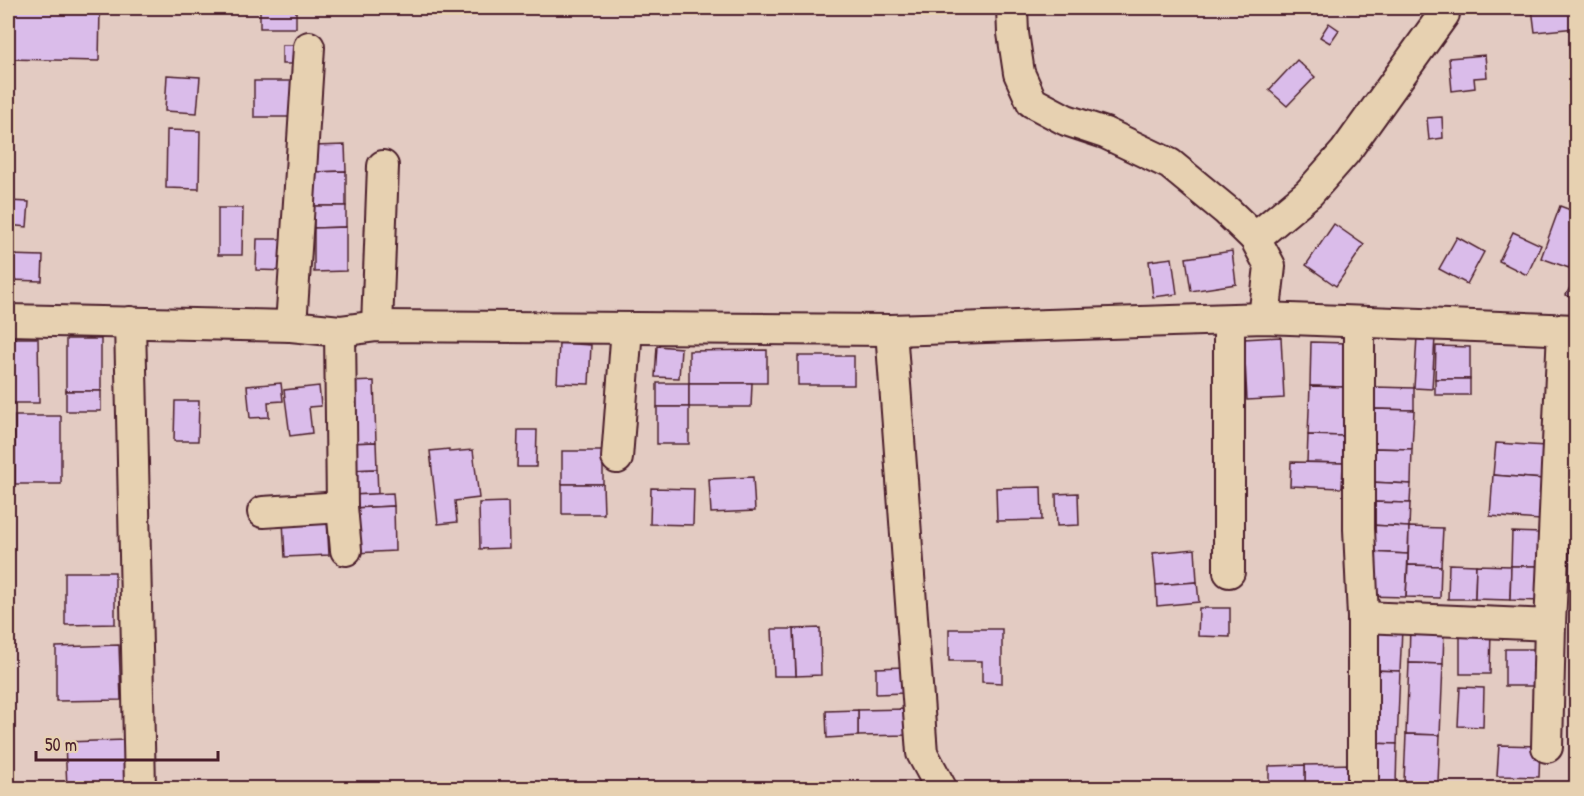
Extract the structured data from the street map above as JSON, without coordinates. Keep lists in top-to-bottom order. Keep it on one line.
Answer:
{"scale_bar":"50 m"}
